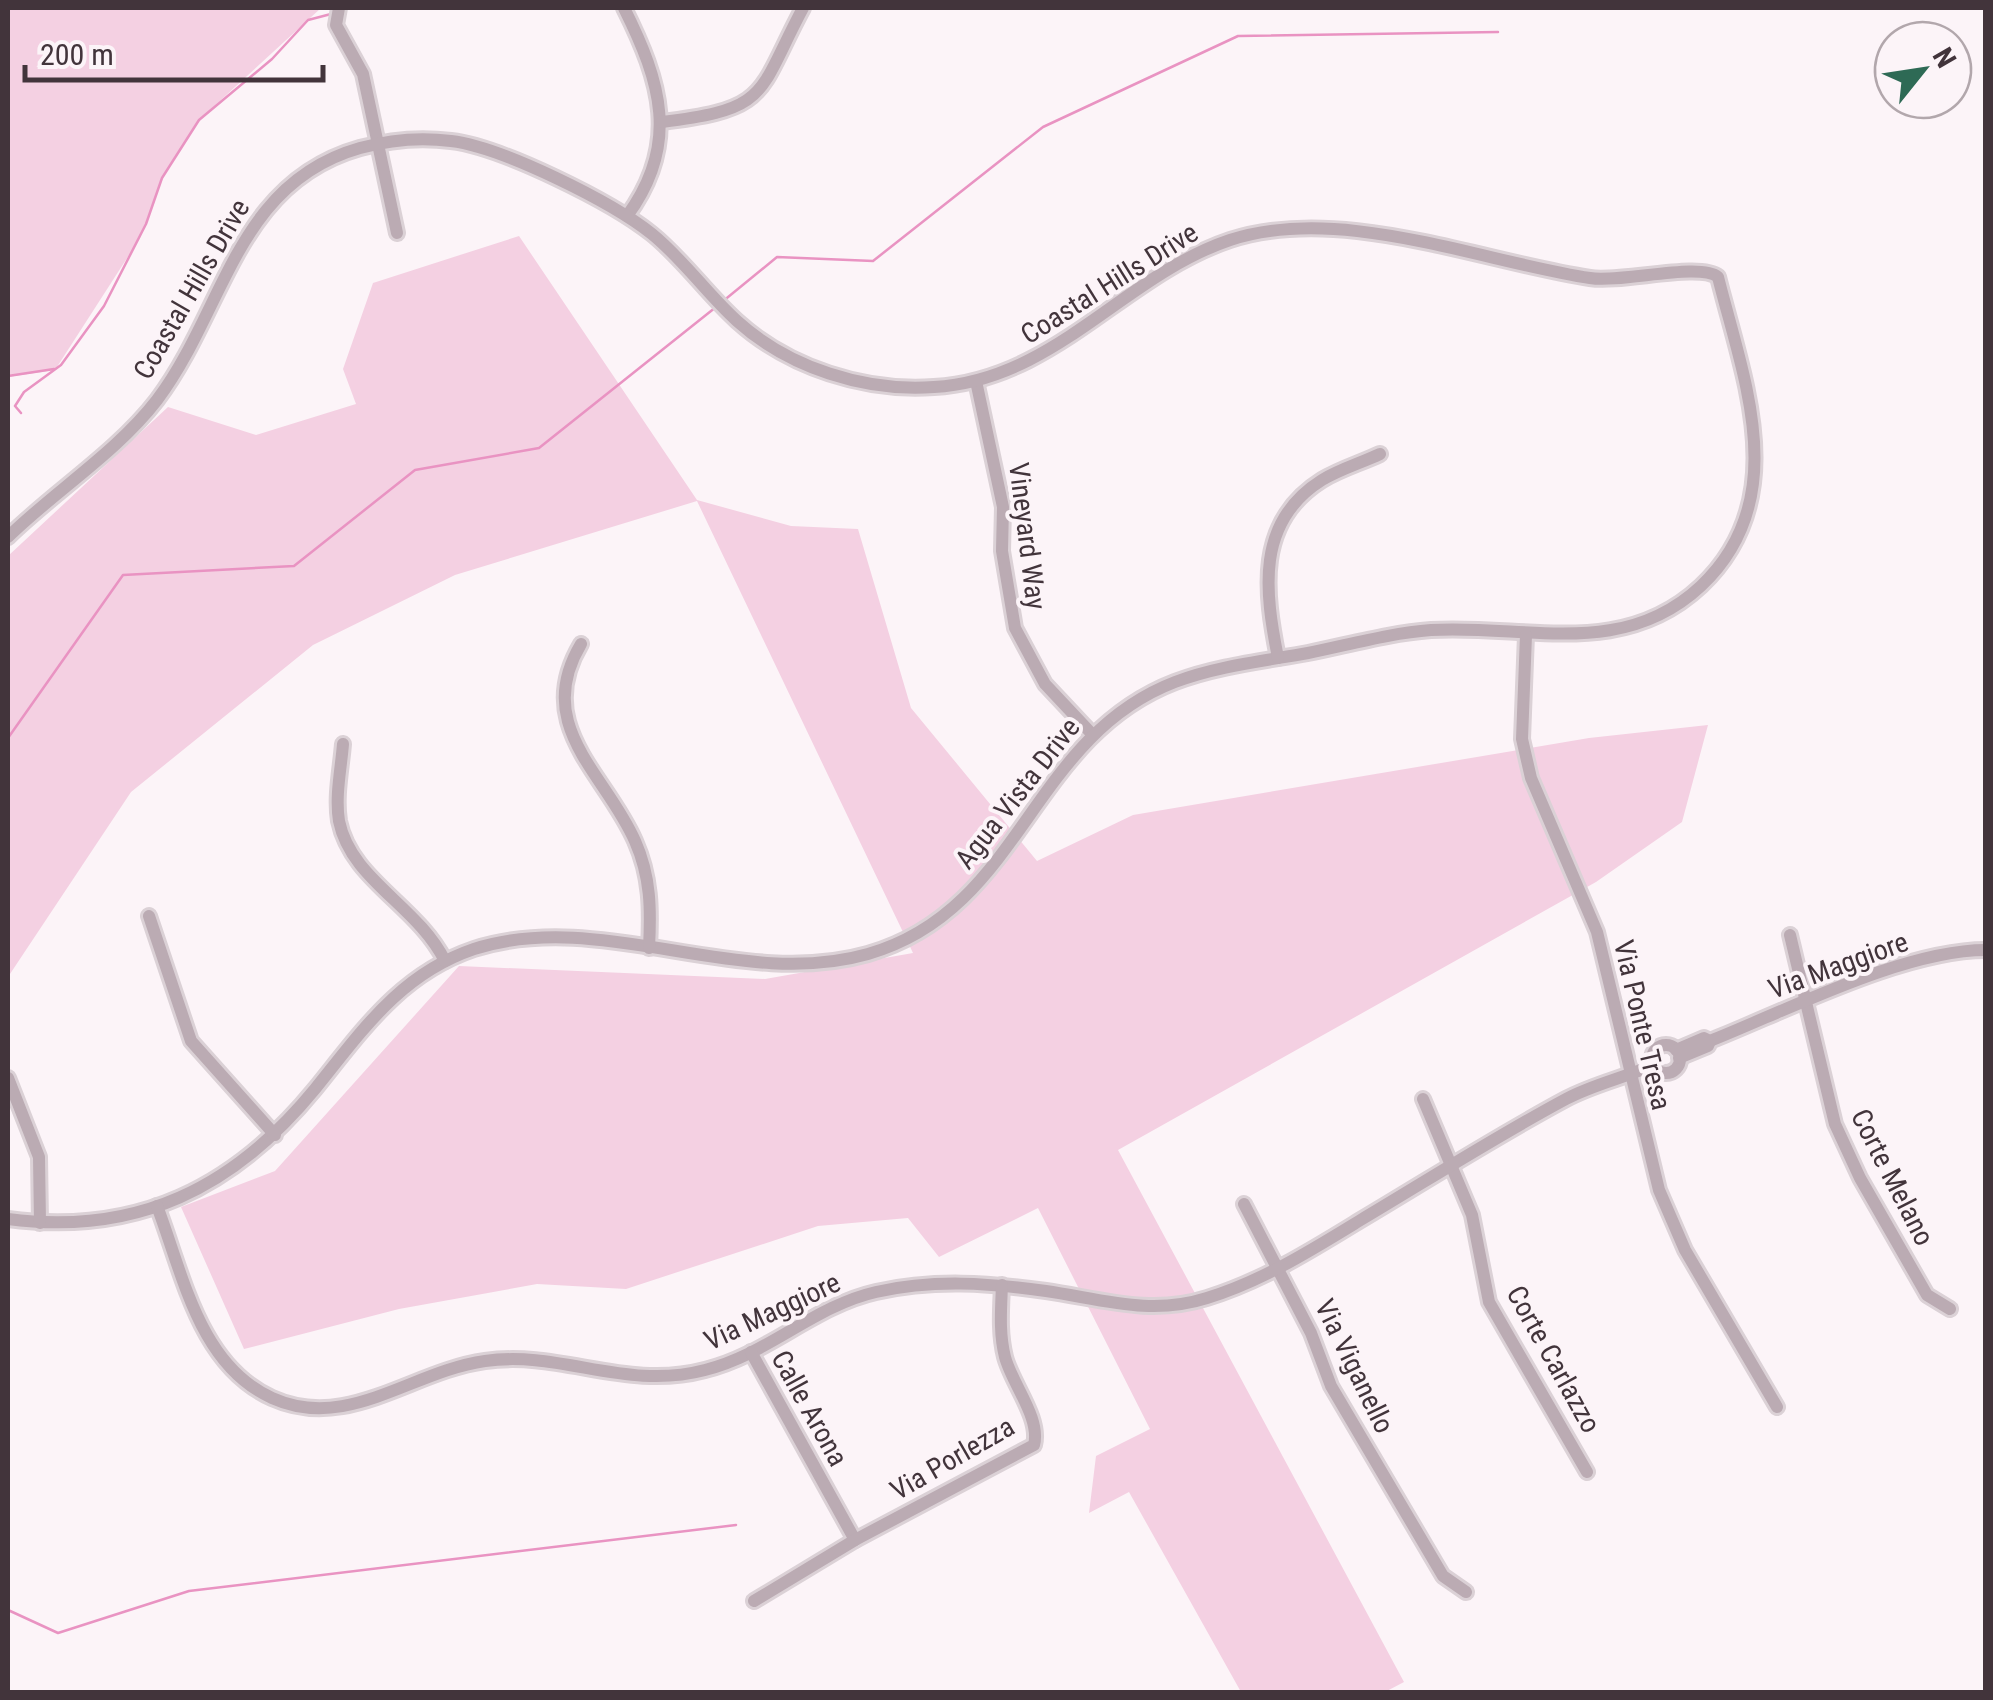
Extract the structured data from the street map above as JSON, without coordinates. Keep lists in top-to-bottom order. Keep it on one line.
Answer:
{"streets":{"street":["Coastal Hills Drive","Vineyard Way","Agua Vista Drive","Via Maggiore","Via Ponte Tresa","Corte Melano","Corte Carlazzo","Via Viganello","Calle Arona","Via Porlezza"]},"crossings":[["Coastal Hills Drive","Vineyard Way"],["Coastal Hills Drive","Agua Vista Drive"],["Vineyard Way","Agua Vista Drive"],["Agua Vista Drive","Via Maggiore"],["Agua Vista Drive","Via Ponte Tresa"],["Via Maggiore","Via Ponte Tresa"],["Via Maggiore","Corte Melano"],["Via Maggiore","Corte Carlazzo"],["Via Maggiore","Via Viganello"],["Via Maggiore","Calle Arona"],["Via Maggiore","Via Porlezza"],["Calle Arona","Via Porlezza"]],"scale_bar":"200 m","north":"top right"}
